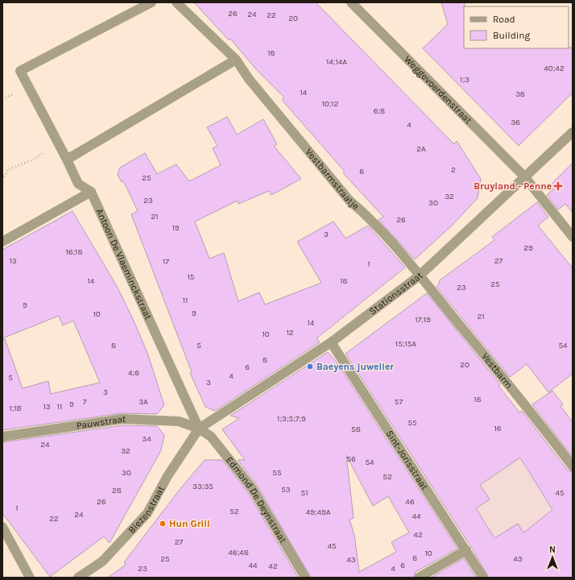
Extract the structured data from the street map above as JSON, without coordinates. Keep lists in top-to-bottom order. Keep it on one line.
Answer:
{"streets":{"street":["Weggevoerdenstraat","Vestbarmstraatje","Antoon De Vlaeminckstraat","Stationsstraat","Vestbarm","Pauwstraat","Sint-Jorisstraat","Edmond De Deynstraat","Biezenstraat"]},"crossings":[["Weggevoerdenstraat","Stationsstraat"],["Vestbarmstraatje","Stationsstraat"],["Vestbarmstraatje","Vestbarm"],["Antoon De Vlaeminckstraat","Stationsstraat"],["Antoon De Vlaeminckstraat","Pauwstraat"],["Antoon De Vlaeminckstraat","Edmond De Deynstraat"],["Antoon De Vlaeminckstraat","Biezenstraat"],["Stationsstraat","Vestbarm"],["Stationsstraat","Pauwstraat"],["Stationsstraat","Sint-Jorisstraat"],["Stationsstraat","Edmond De Deynstraat"],["Stationsstraat","Biezenstraat"],["Pauwstraat","Edmond De Deynstraat"],["Pauwstraat","Biezenstraat"],["Edmond De Deynstraat","Biezenstraat"]],"places":{"health":["Bruyland - Penne"],"other":["Baeyens juwelier","Hun Grill"]},"house_numbers":["26","24","22","20","18","14;14A","40;42","1;3","14","38","10;12","6;8","36","4","2A","2","6","25","32","23","30","21","26","19","3","29","16;18","13","27","17","1","15","14","18","25","23","11","9","9","10","21","17;19","14","12","10","15;15A","8","5","54","8","20","6","4;6","4","5","3","3","18","7","3A","57","9","13","11","1;1B","1;3;5;7;9","55","16","58","34","24","32","56","54","30","55","52","33;35","53","28","51","45","26","46","1","52","49;49A","24","44","22","42","27","45","46;48","10","8","25","43","43","44","6","42","23","4"],"legend":["Road","Building"],"north":"top"}
